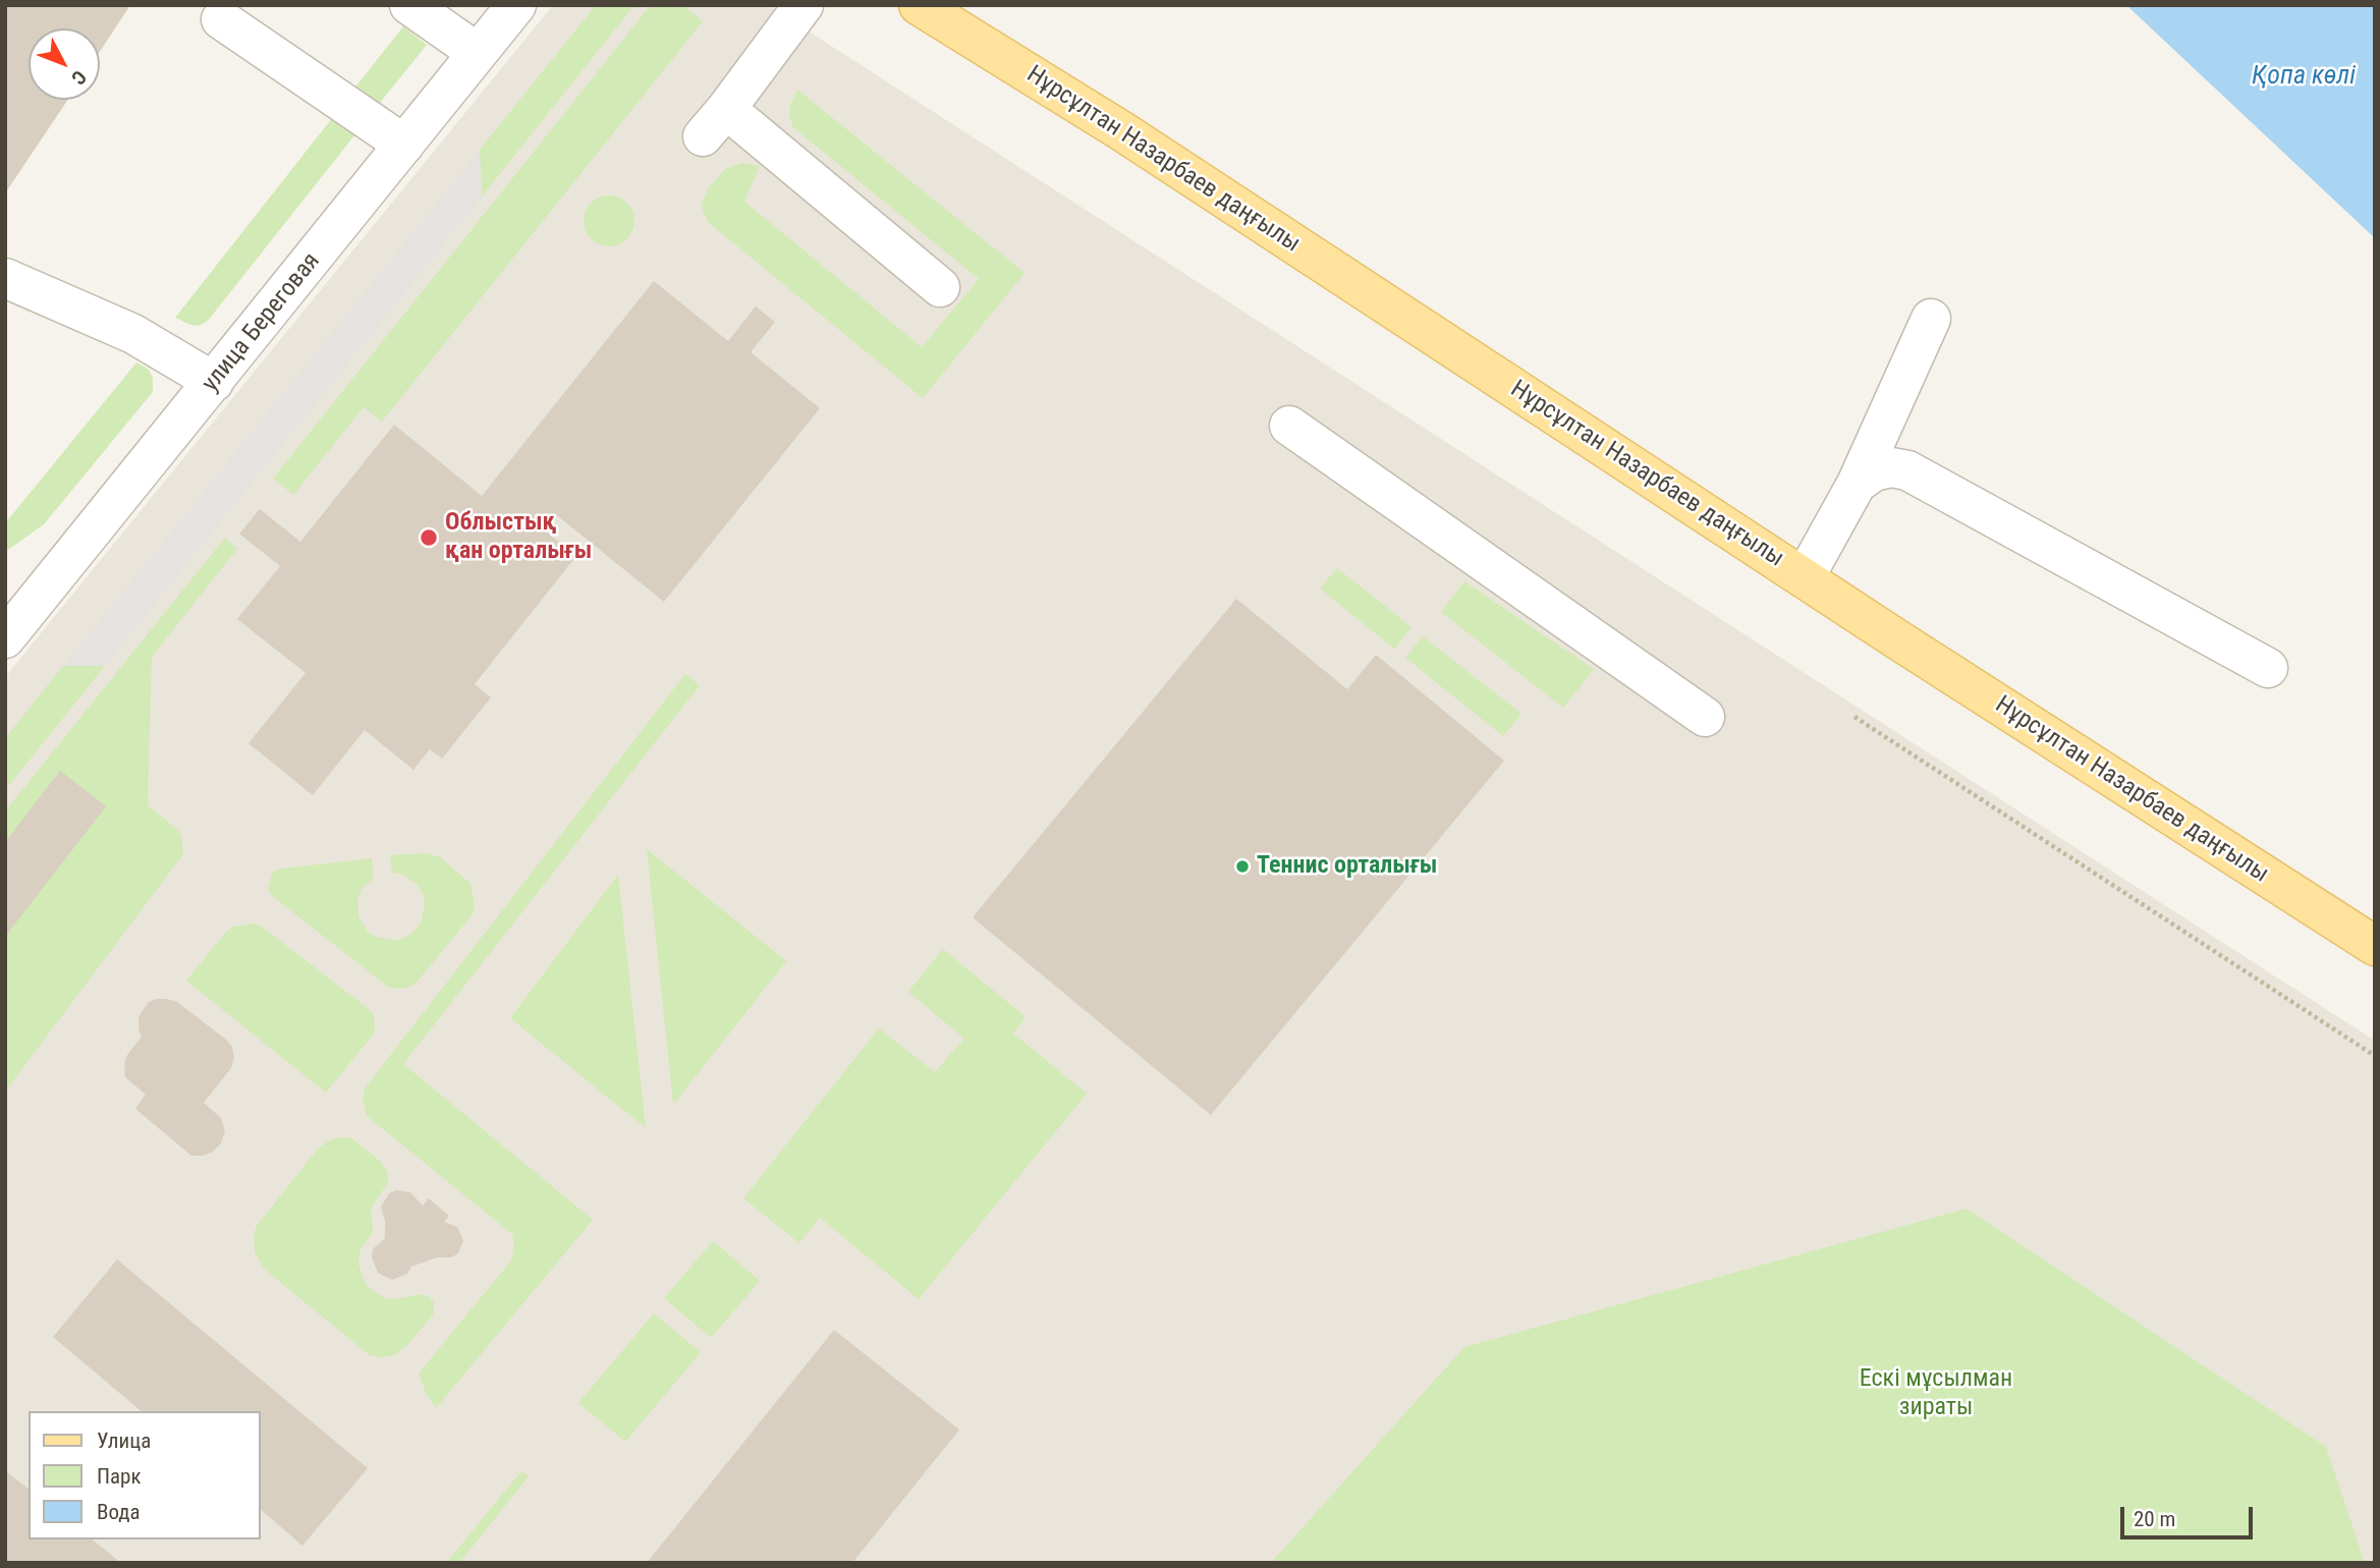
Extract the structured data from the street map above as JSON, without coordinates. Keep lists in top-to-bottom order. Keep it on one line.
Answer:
{"streets":{"main road":["Нұрсұлтан Назарбаев даңғылы"],"street":["улица Береговая"]},"water":["Қопа көлі"],"parks":["Ескі мұсылман зираты"],"places":["Облыстық қан орталығы","Теннис орталығы"],"legend":["Улица","Парк","Вода"],"scale_bar":"20 m","north":"bottom right"}
